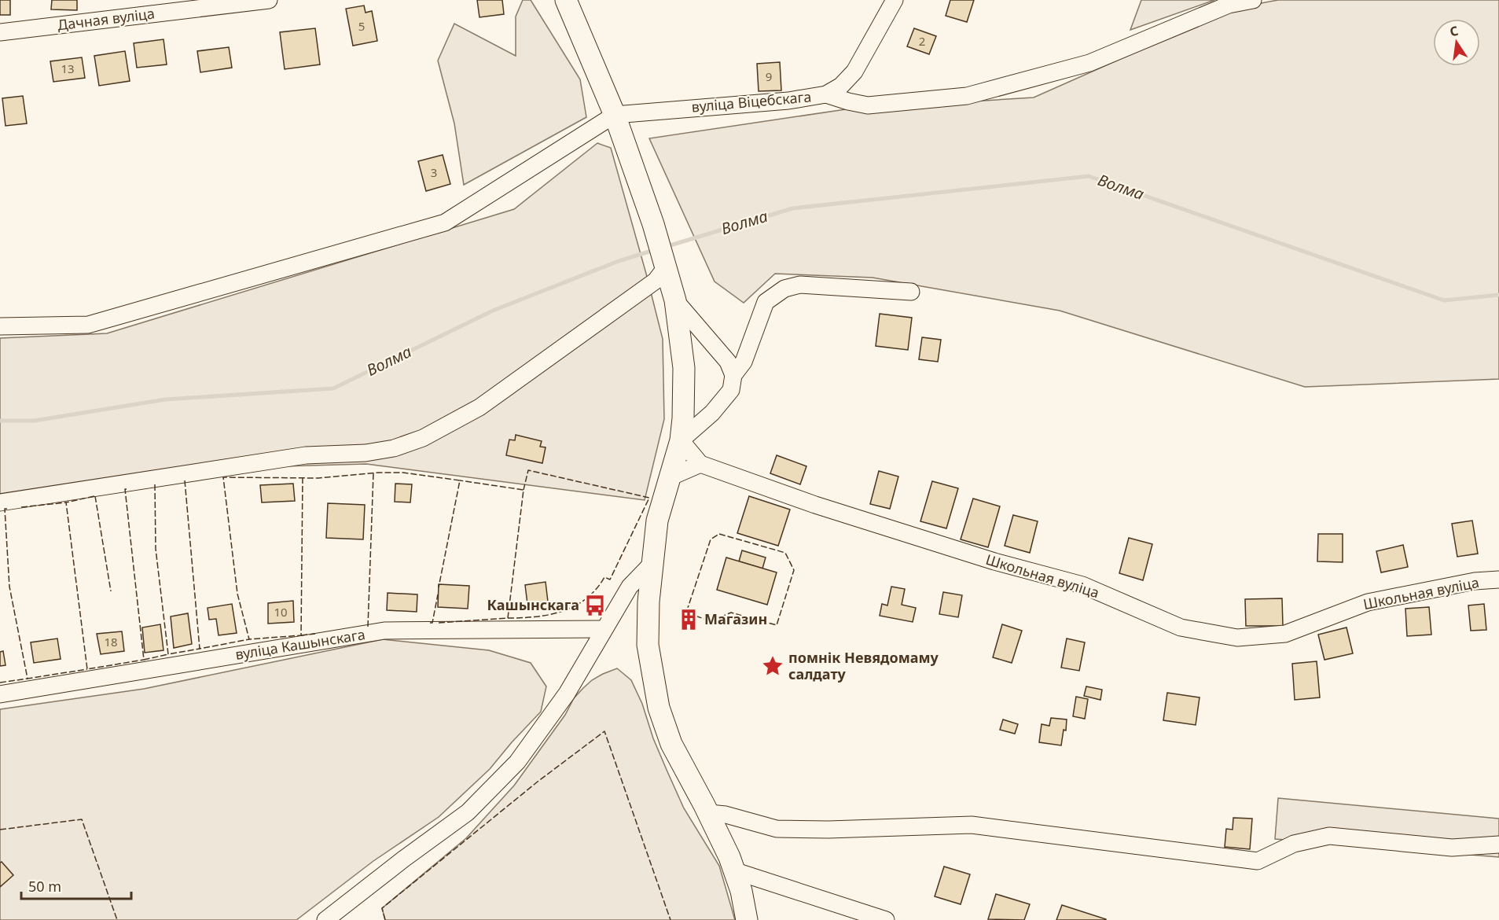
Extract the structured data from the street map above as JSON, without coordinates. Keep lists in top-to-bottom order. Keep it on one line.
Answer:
{"streets":{"street":["Дачная вуліца","вуліца Віцебскага","Школьная вуліца","вуліца Кашынскага"]},"water":["Волма"],"places":{"bus stop":["Кашынскага"],"building":["Магазин"],"place":["помнік Невядомаму салдату"]},"house_numbers":["5","2","13","9","3","10","18"],"scale_bar":"50 m","north":"top"}
